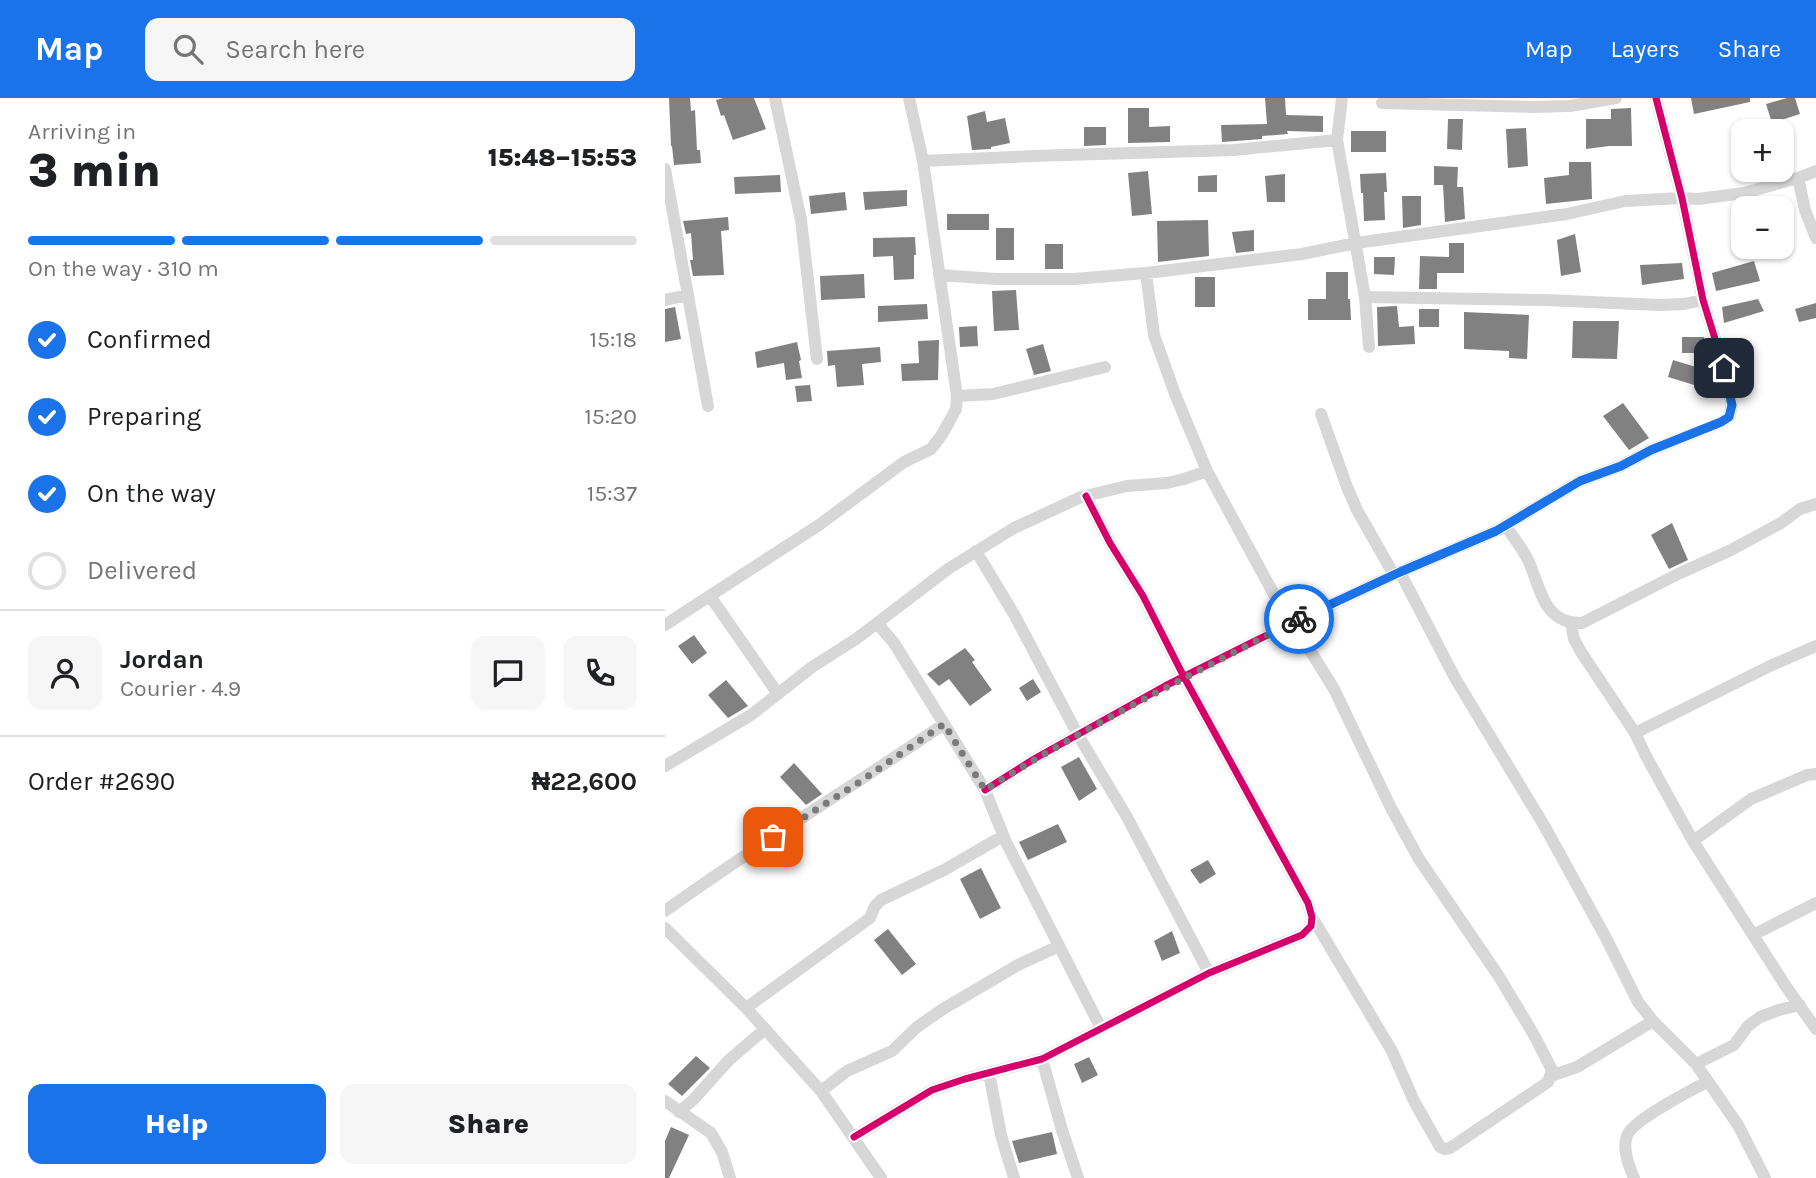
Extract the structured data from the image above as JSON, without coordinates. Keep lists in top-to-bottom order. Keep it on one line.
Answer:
{"page":{"header":"Map","search":"Search here","nav":["Map","Layers","Share"],"heading":["3 min","Arriving in","15:48–15:53"],"panel":["Jordan","Courier · 4.9","Order #2690","₦22,600"],"map_buttons":["+","−"],"bar":"On the way · 310 m","list":[["Confirmed","15:18"],["Preparing","15:20"],["On the way","15:37"],"Delivered"],"buttons":["Help","Share"]}}
